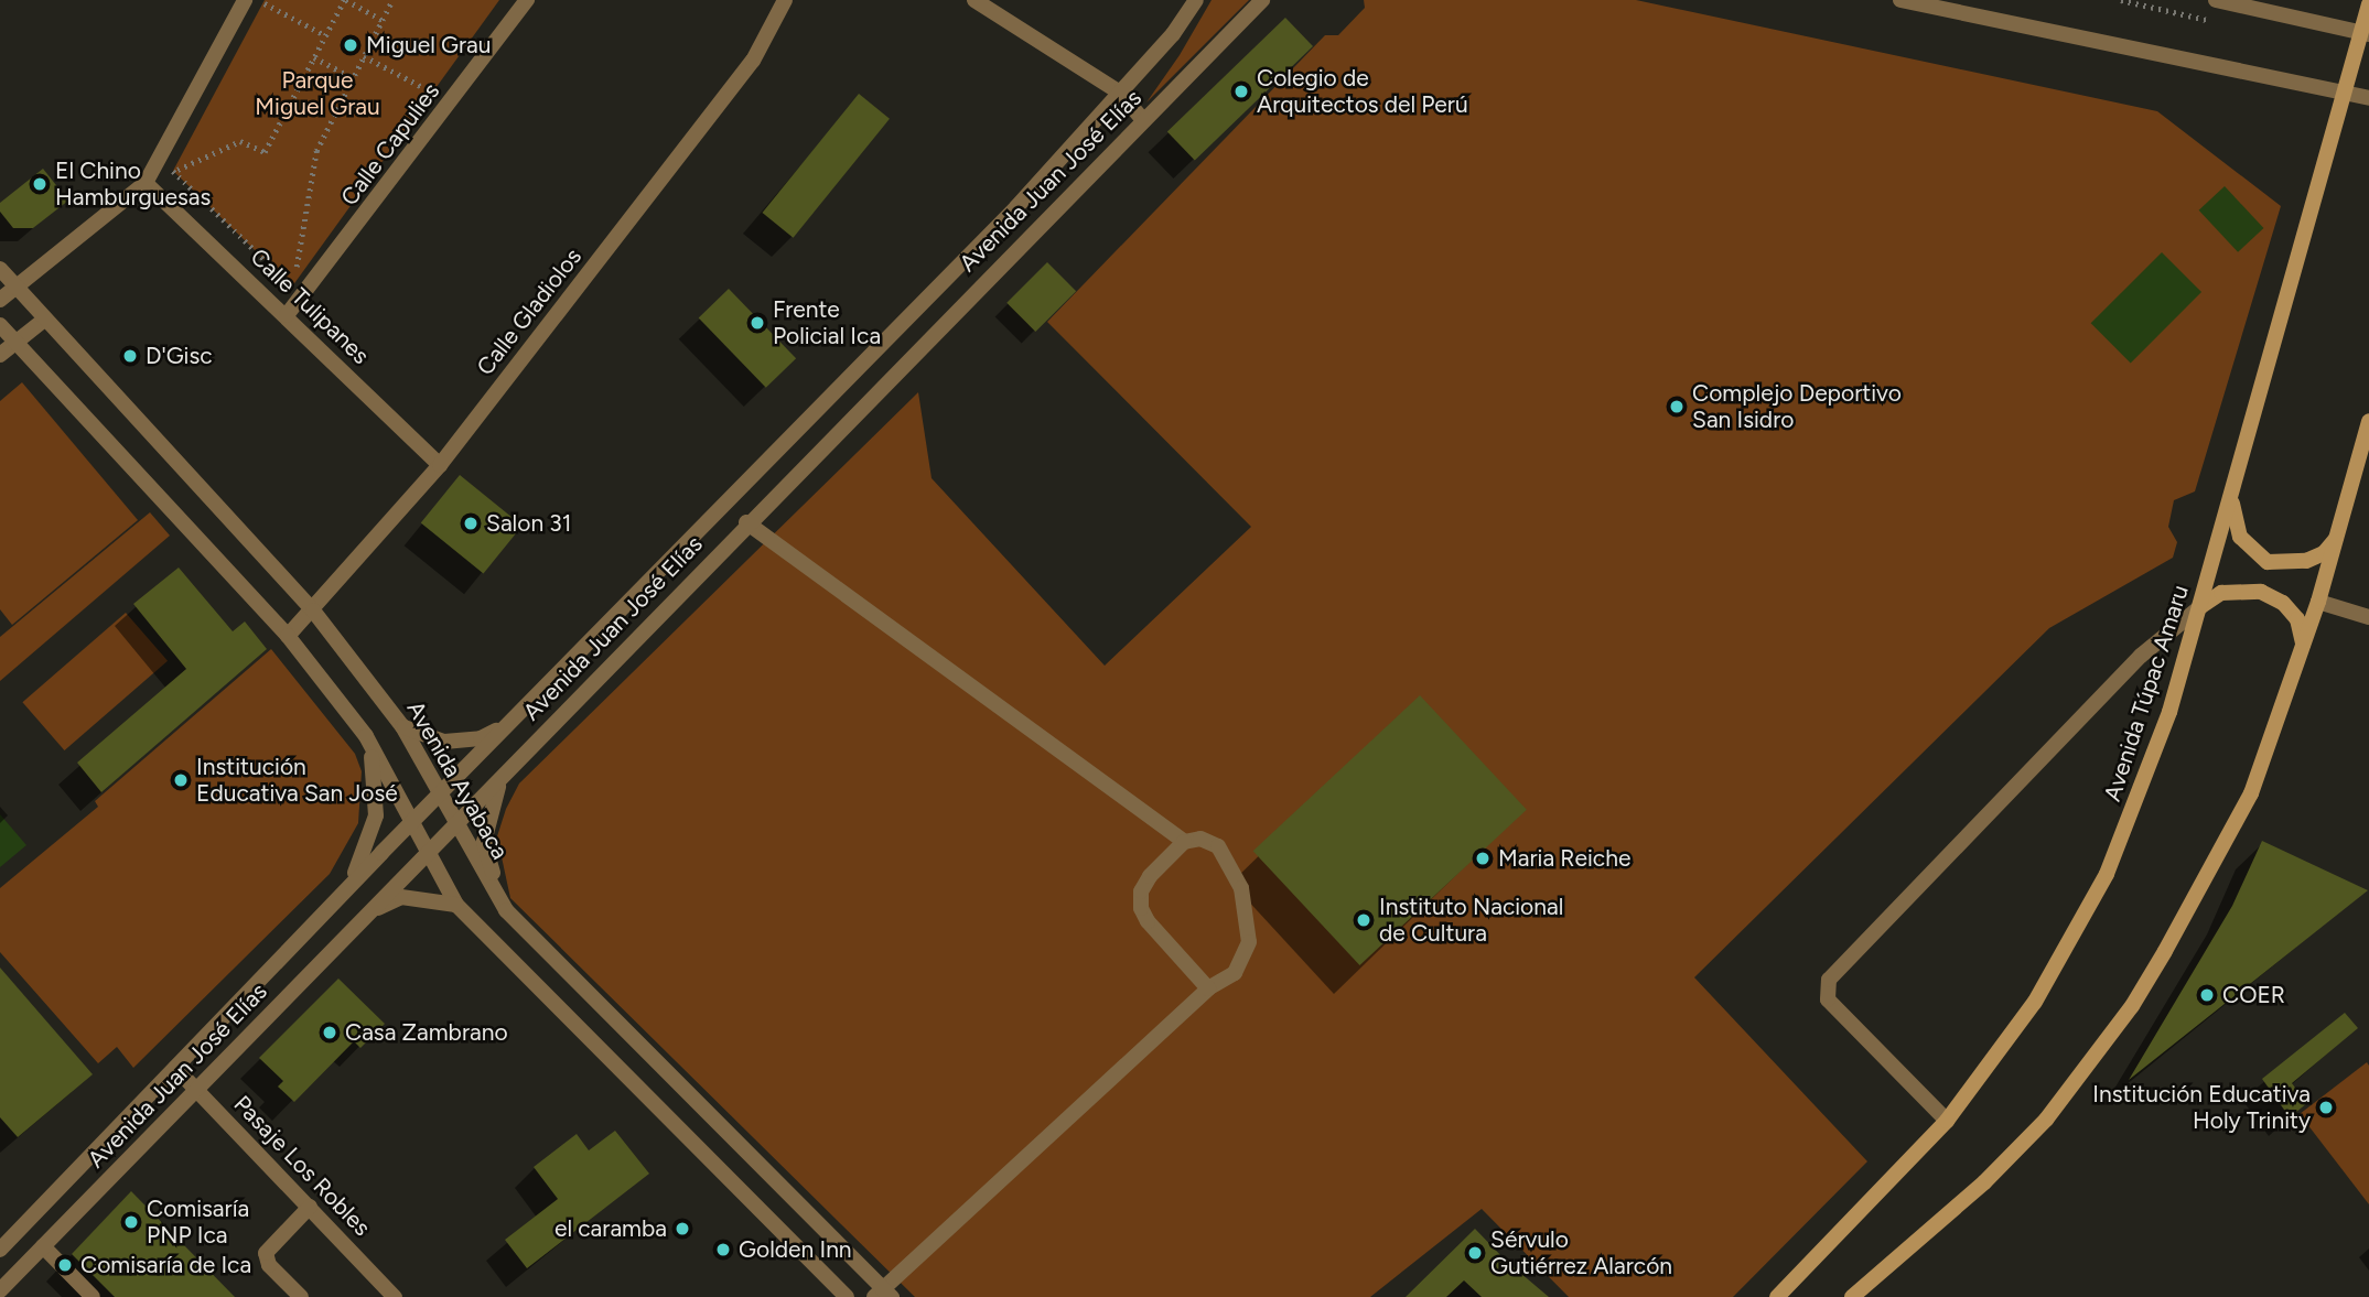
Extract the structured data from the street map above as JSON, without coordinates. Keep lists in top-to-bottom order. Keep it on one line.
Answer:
{"streets":{"main road":["Avenida Túpac Amaru"],"street":["Calle Capulies","Avenida Juan José Elías","Calle Tulipanes","Calle Gladiolos","Avenida Ayabaca","Pasaje Los Robles"]},"crossings":[["Calle Capulies","Calle Tulipanes"],["Avenida Juan José Elías","Avenida Ayabaca"],["Avenida Juan José Elías","Pasaje Los Robles"],["Calle Tulipanes","Calle Gladiolos"],["Calle Gladiolos","Avenida Ayabaca"]],"parks":["Parque Miguel Grau"],"places":["Miguel Grau","Colegio de Arquitectos del Perú","El Chino Hamburguesas","Frente Policial Ica","D'Gisc","Complejo Deportivo San Isidro","Salon 31","Institución Educativa San José","Maria Reiche","Instituto Nacional de Cultura","COER","Casa Zambrano","Institución Educativa Holy Trinity","Comisaría PNP Ica","el caramba","Golden Inn","Sérvulo Gutiérrez Alarcón","Comisaría de Ica"]}
